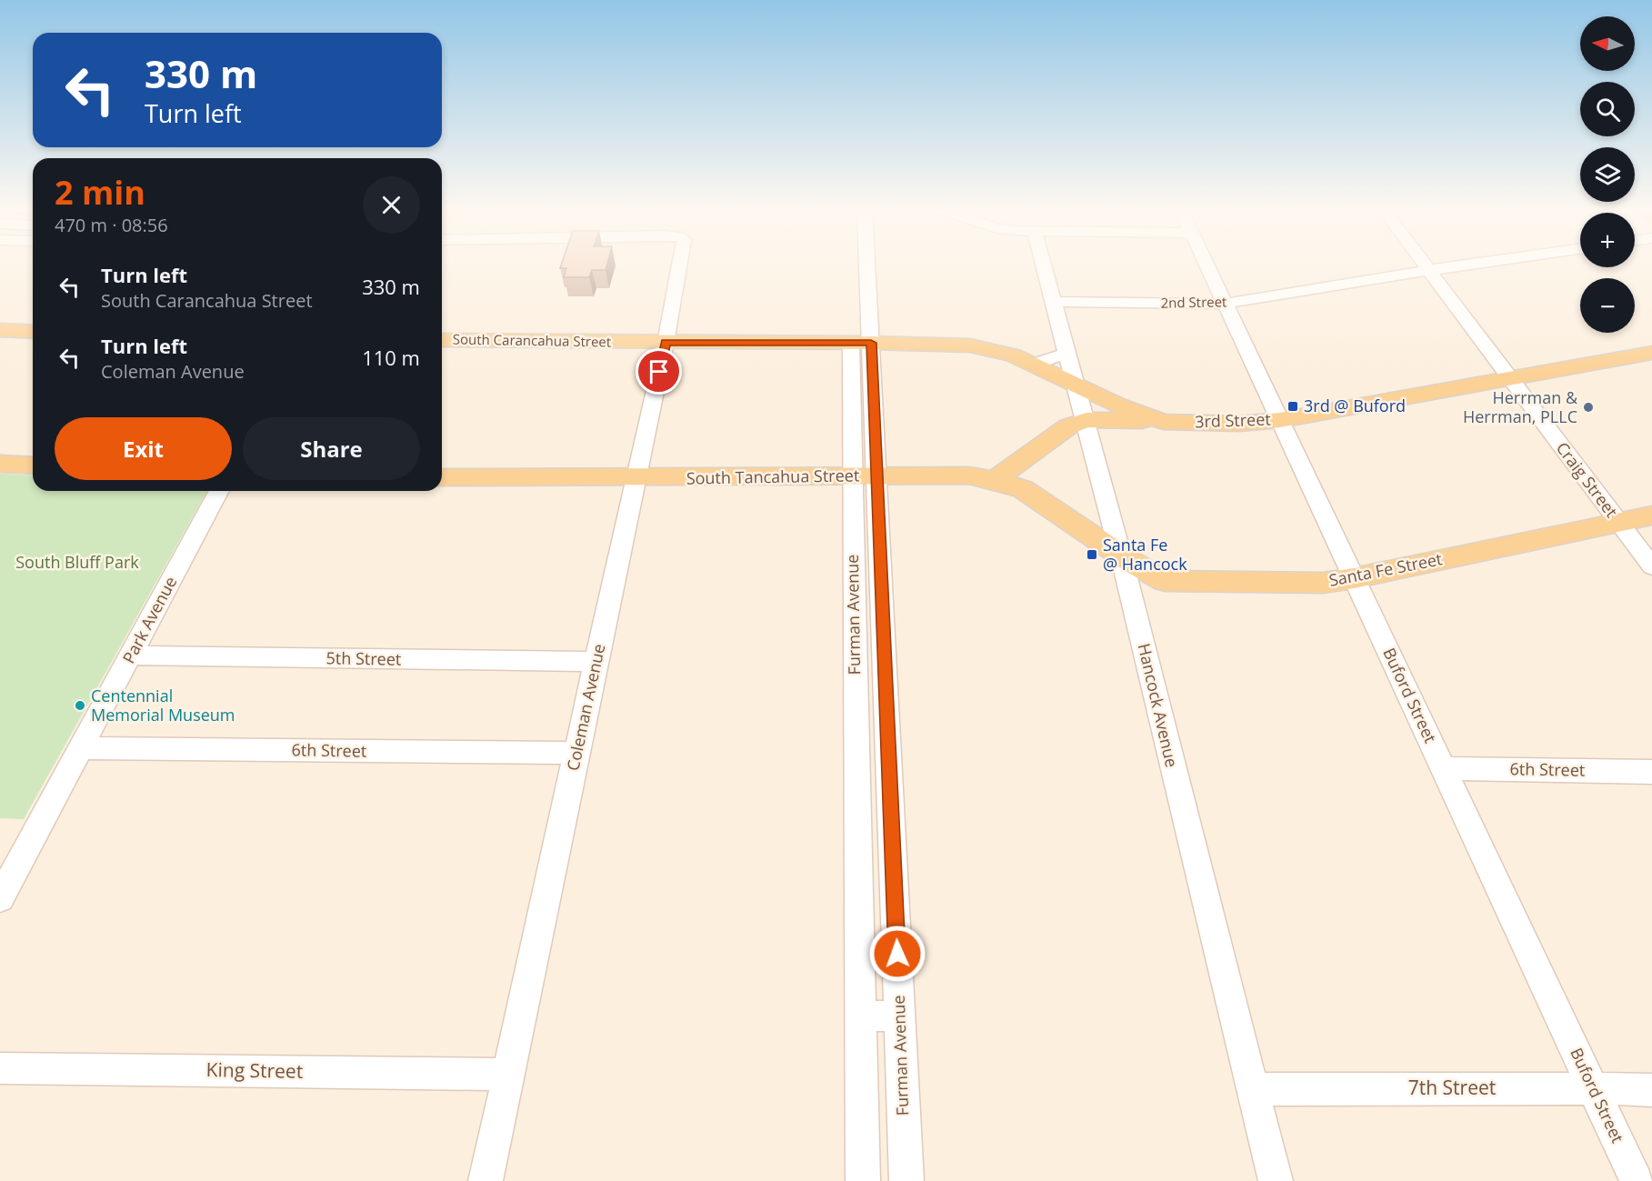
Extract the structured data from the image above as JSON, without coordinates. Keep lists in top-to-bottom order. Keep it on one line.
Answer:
{"streets":{"main road":["South Carancahua Street","3rd Street","South Tancahua Street","Santa Fe Street"],"street":["2nd Street","Craig Street","Furman Avenue","Park Avenue","5th Street","Buford Street","Hancock Avenue","Coleman Avenue","6th Street","King Street","7th Street"]},"crossings":[["2nd Street","Craig Street"],["2nd Street","Buford Street"],["2nd Street","Hancock Avenue"],["South Carancahua Street","3rd Street"],["South Carancahua Street","Furman Avenue"],["South Carancahua Street","Hancock Avenue"],["South Carancahua Street","Coleman Avenue"],["3rd Street","Craig Street"],["3rd Street","Buford Street"],["3rd Street","Hancock Avenue"],["South Tancahua Street","Santa Fe Street"],["South Tancahua Street","Furman Avenue"],["South Tancahua Street","Hancock Avenue"],["South Tancahua Street","Coleman Avenue"],["Craig Street","Santa Fe Street"],["Santa Fe Street","Buford Street"],["Santa Fe Street","Hancock Avenue"],["Park Avenue","5th Street"],["Park Avenue","6th Street"],["5th Street","Coleman Avenue"],["Buford Street","6th Street"],["Buford Street","7th Street"],["Hancock Avenue","7th Street"],["Coleman Avenue","6th Street"],["Coleman Avenue","King Street"]],"parks":["South Bluff Park"],"places":{"transit":["3rd @ Buford","Santa Fe @ Hancock"],"other":["Herrman & Herrman, PLLC","Centennial Memorial Museum"]},"north":"left","page":{"map_buttons":["+","−"],"turn":["330 m","Turn left"],"heading":["2 min","470 m · 08:56"],"list":[{"name":"Turn left","note":"South Carancahua Street","value":"330 m"},{"name":"Turn left","note":"Coleman Avenue","value":"110 m"}],"buttons":["Exit","Share"]}}
